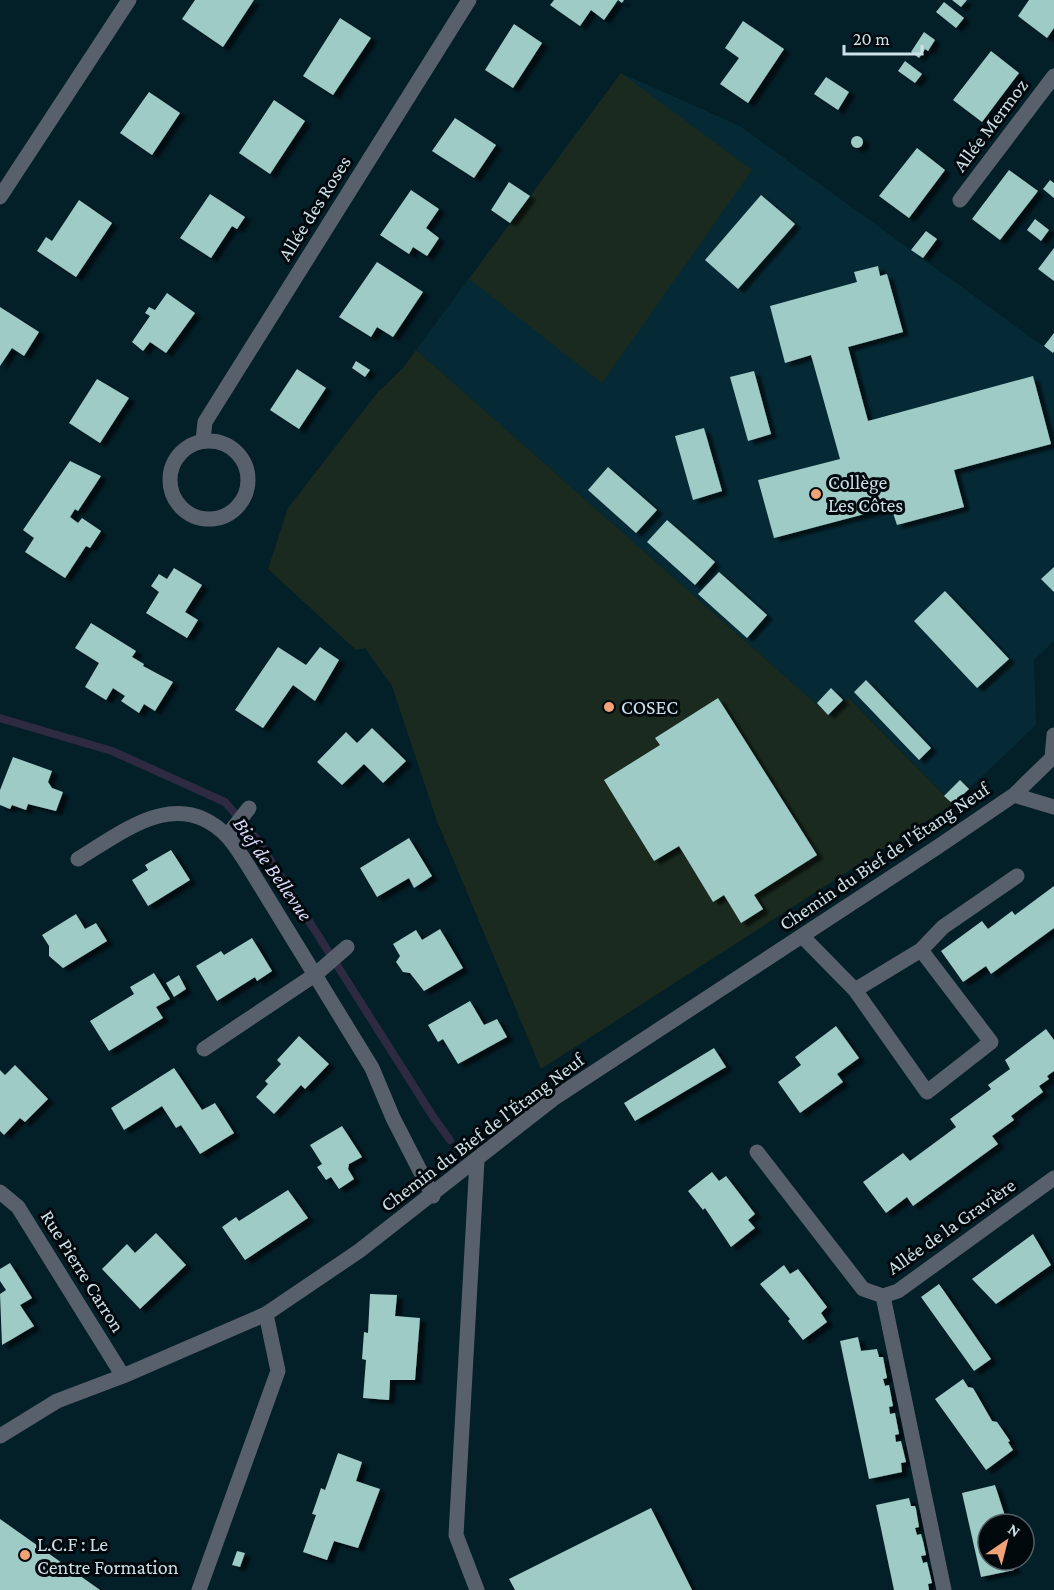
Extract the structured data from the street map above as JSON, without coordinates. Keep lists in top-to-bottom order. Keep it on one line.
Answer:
{"streets":{"street":["Allée Mermoz","Allée des Roses","Chemin du Bief de l'Étang Neuf","Allée de la Gravière","Rue Pierre Carron"]},"crossings":[["Chemin du Bief de l'Étang Neuf","Rue Pierre Carron"]],"water":["Bief de Bellevue"],"places":["Collège Les Côtes","COSEC","L.C.F : Le Centre Formation"],"scale_bar":"20 m","north":"top right"}
